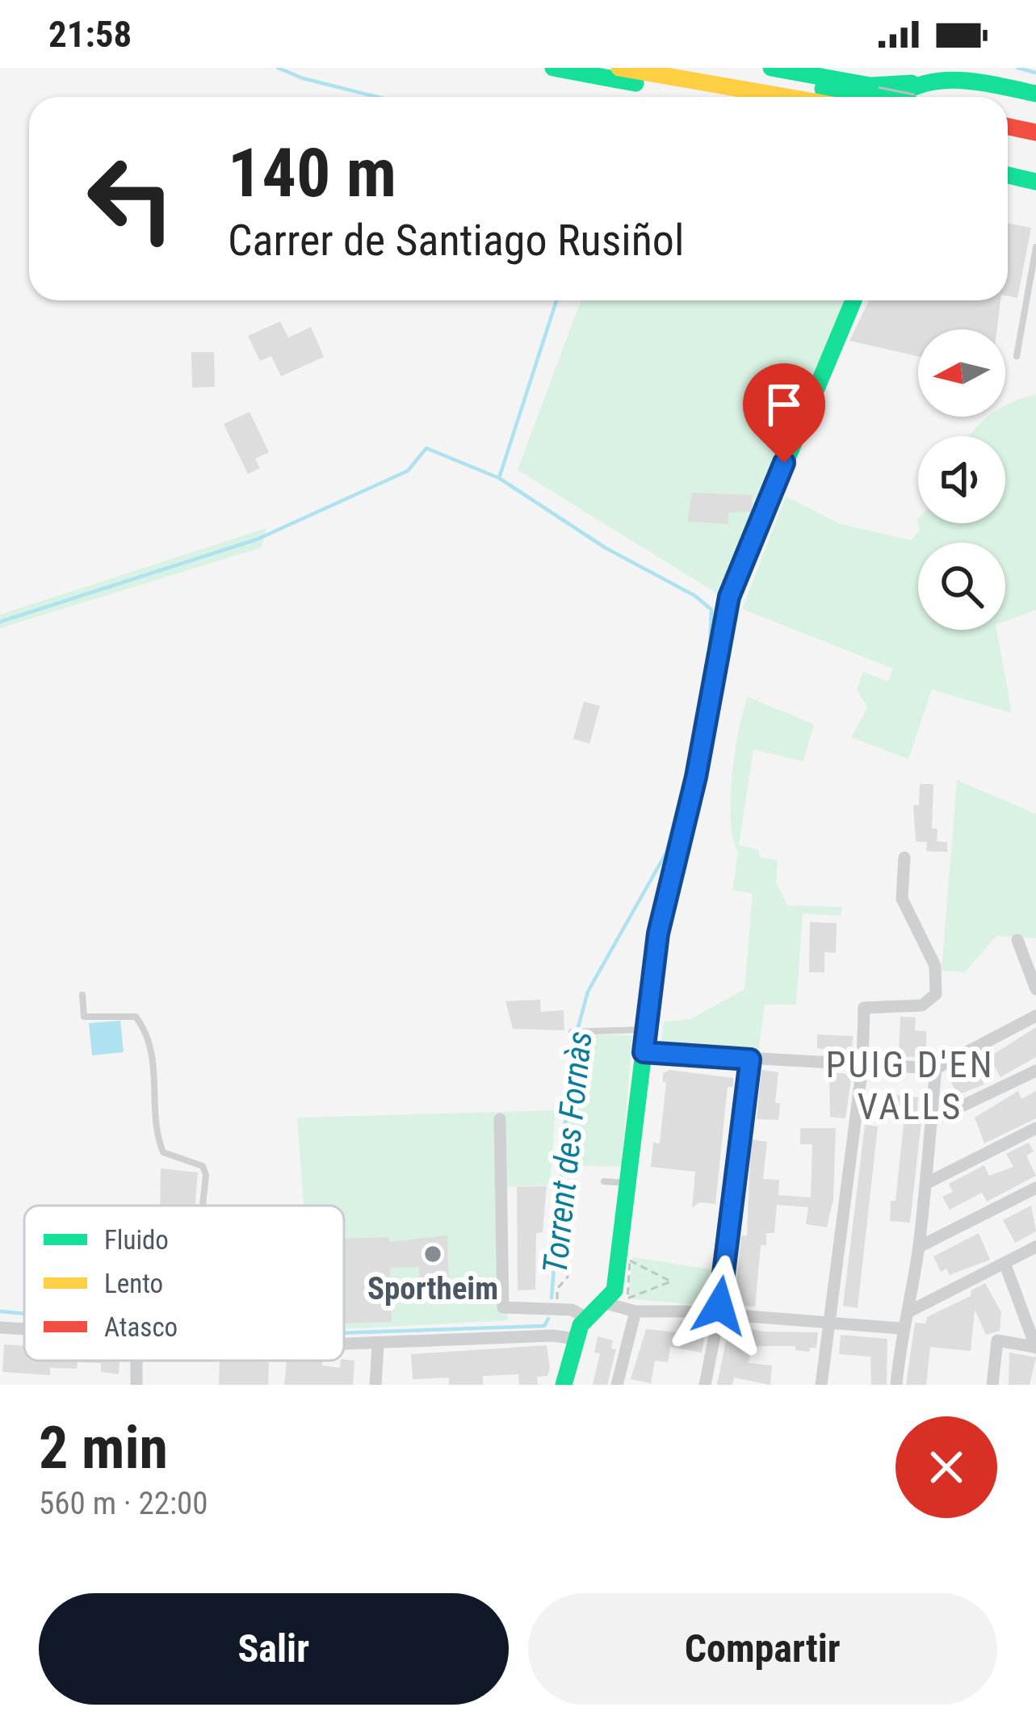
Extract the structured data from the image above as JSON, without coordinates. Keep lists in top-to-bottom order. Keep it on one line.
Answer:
{"districts":["PUIG D'EN VALLS"],"water":["Torrent des Fornàs"],"places":["Sportheim"],"legend":["Fluido","Lento","Atasco"],"north":"left","page":{"status":"21:58","turn":["140 m","Carrer de Santiago Rusiñol"],"heading":["2 min","560 m · 22:00"],"buttons":["Salir","Compartir"]}}
